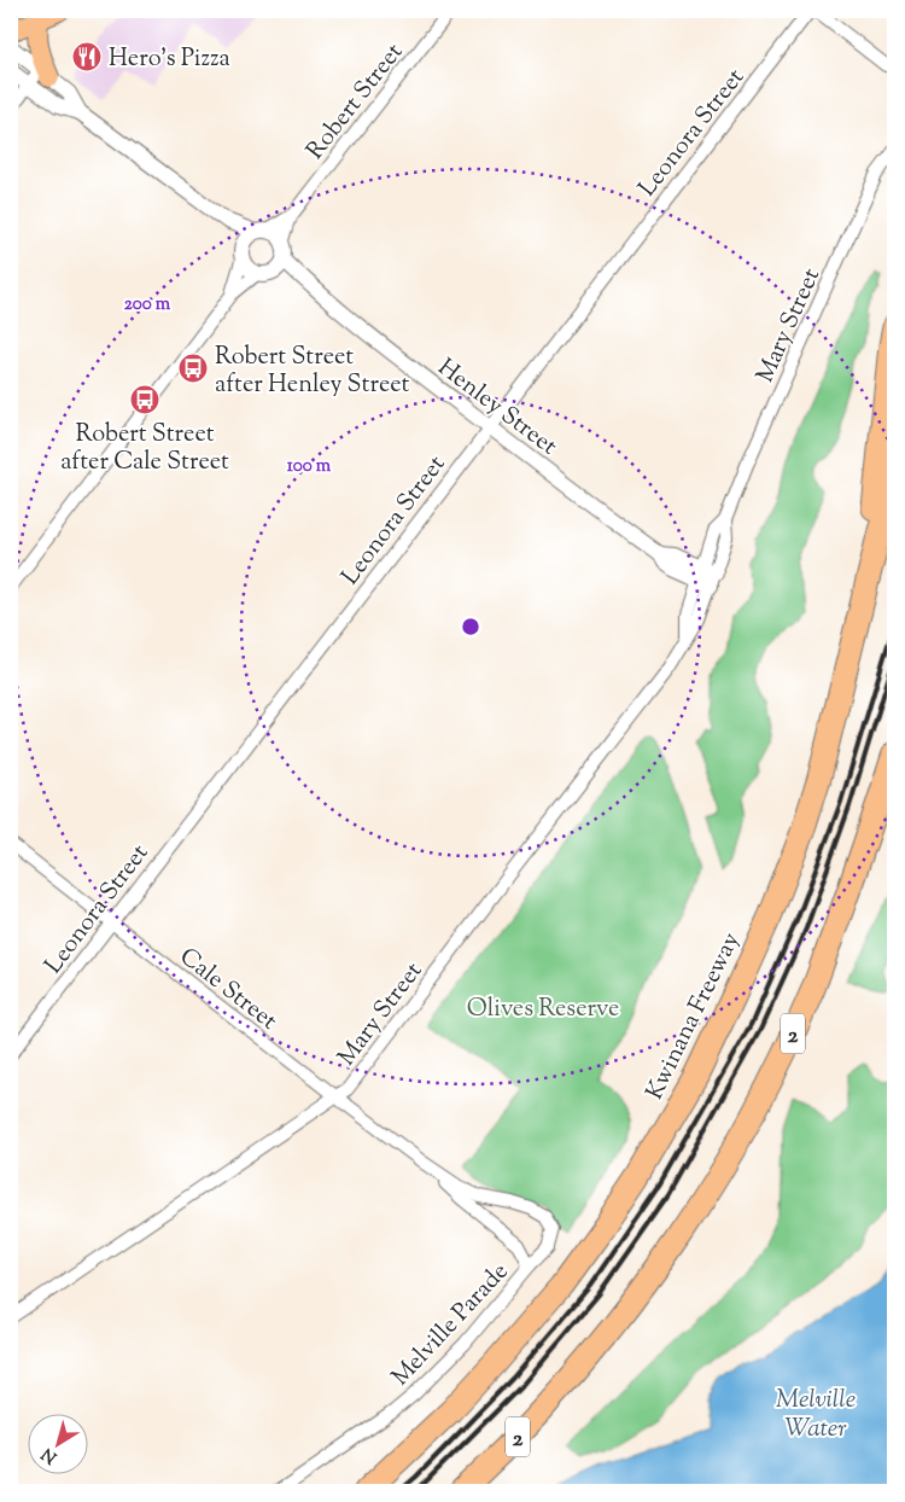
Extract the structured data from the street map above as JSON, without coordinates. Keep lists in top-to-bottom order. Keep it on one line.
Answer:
{"streets":{"highway":["Kwinana Freeway","2"],"street":["Robert Street","Leonora Street","Mary Street","Henley Street","Cale Street","Melville Parade"]},"crossings":[["Robert Street","Henley Street"],["Leonora Street","Henley Street"],["Leonora Street","Cale Street"],["Mary Street","Henley Street"],["Mary Street","Cale Street"],["Cale Street","Melville Parade"]],"water":["Melville Water"],"parks":["Olives Reserve"],"places":{"restaurant":["Hero's Pizza"],"bus stop":["Robert Street after Henley Street","Robert Street after Cale Street"]},"north":"bottom left","rings":["200 m","100 m"]}
